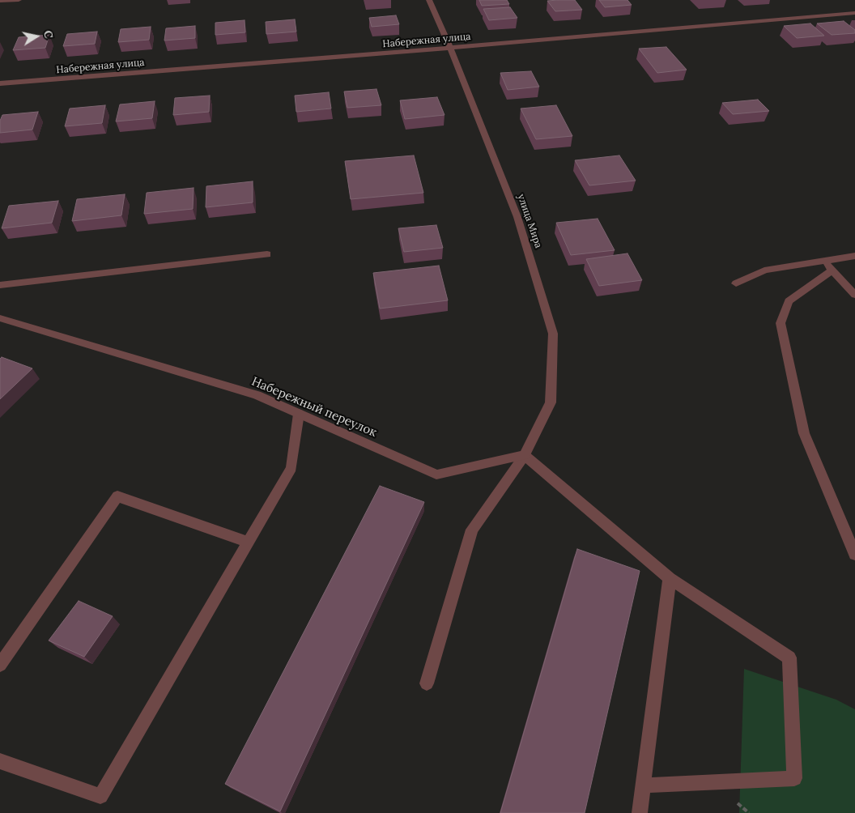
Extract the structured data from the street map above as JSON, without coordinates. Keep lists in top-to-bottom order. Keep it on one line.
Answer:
{"streets":{"street":["Набережная улица","улица Мира","Набережный переулок"]},"crossings":[["Набережная улица","улица Мира"],["улица Мира","Набережный переулок"]],"north":"right"}
